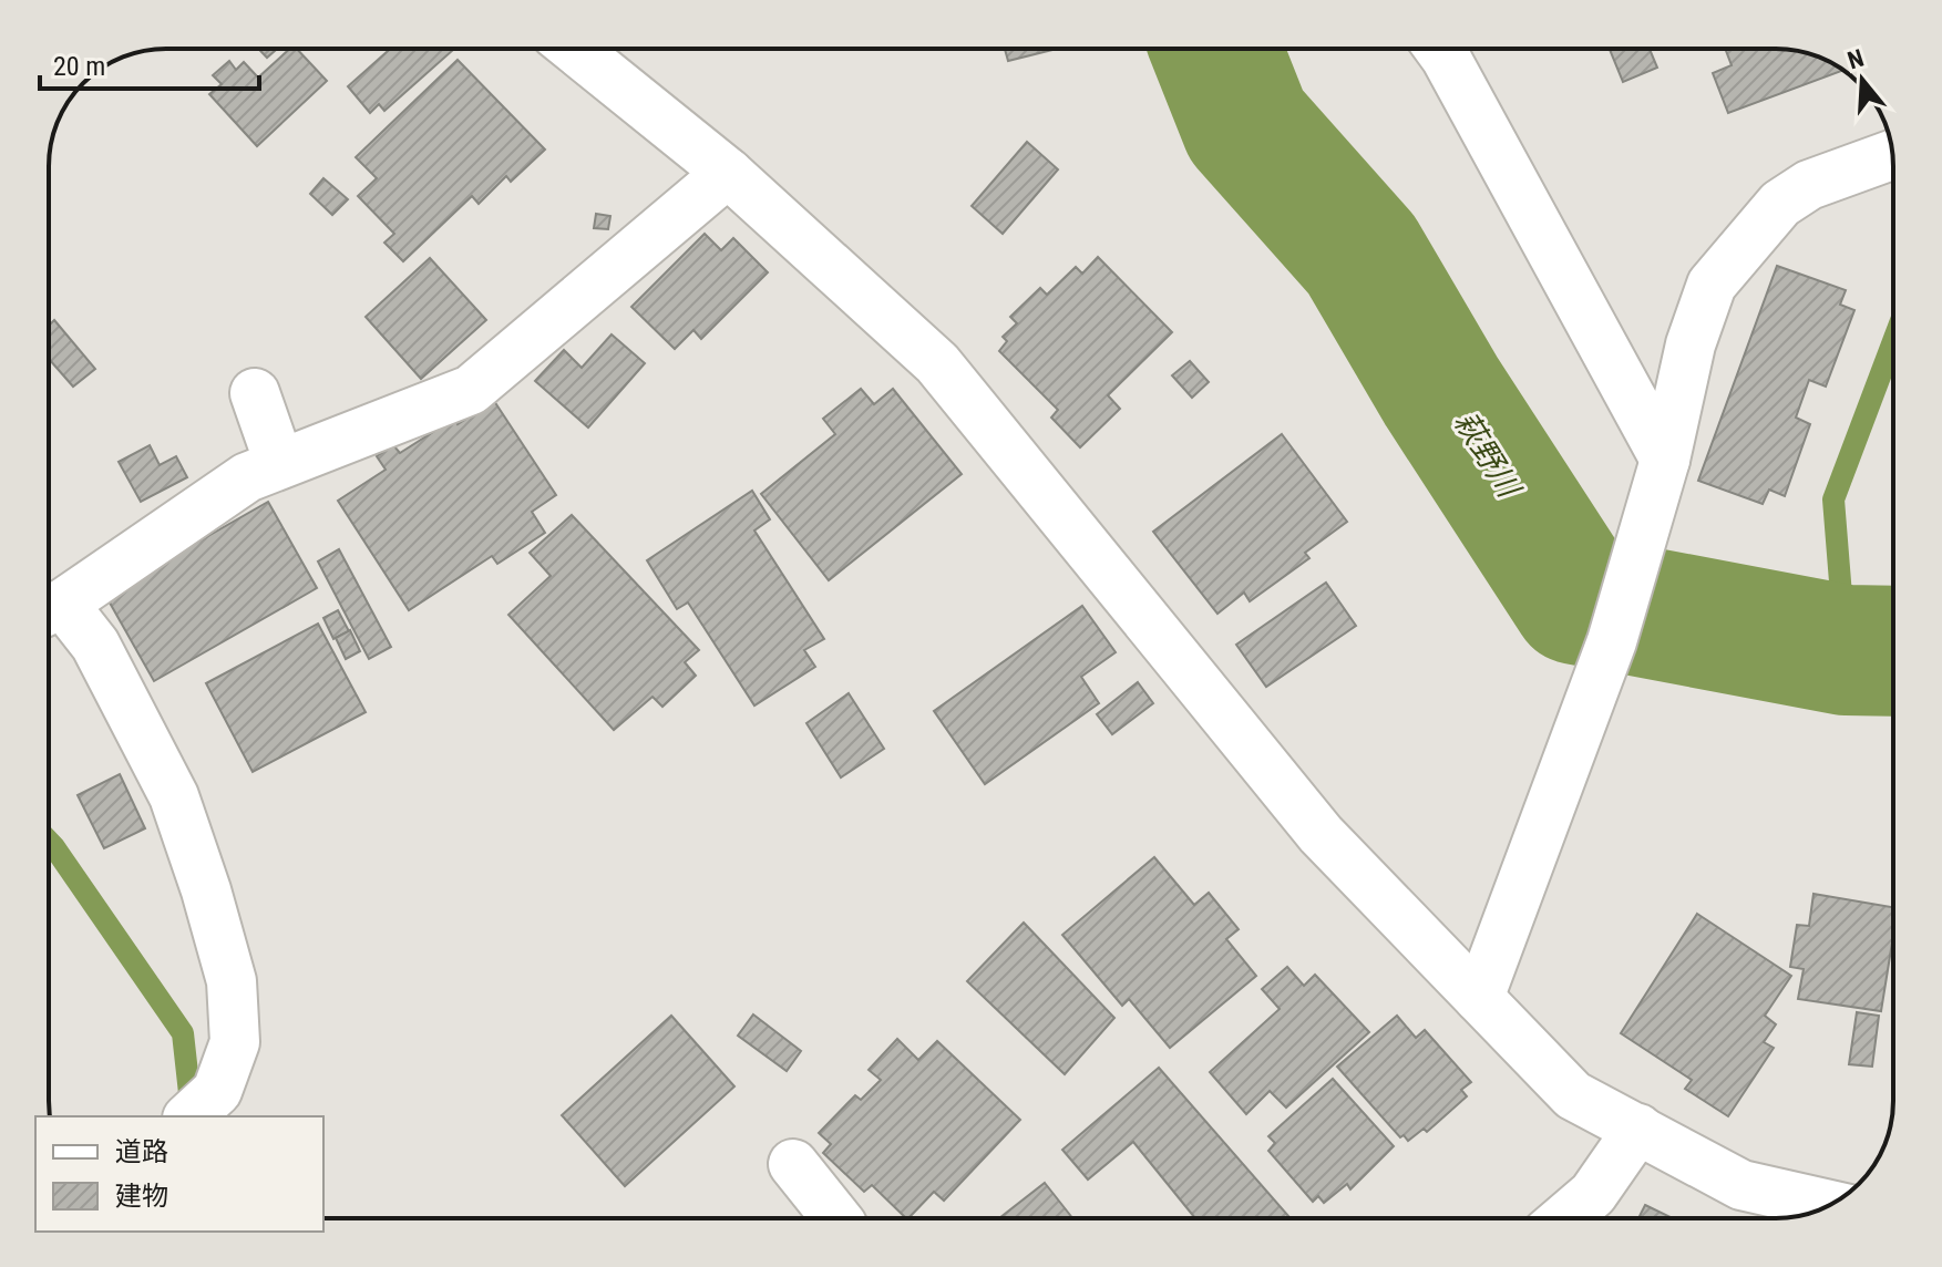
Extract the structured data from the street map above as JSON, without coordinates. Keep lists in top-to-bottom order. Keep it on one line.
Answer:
{"water":["萩野川"],"legend":["道路","建物"],"scale_bar":"20 m","north":"top"}
